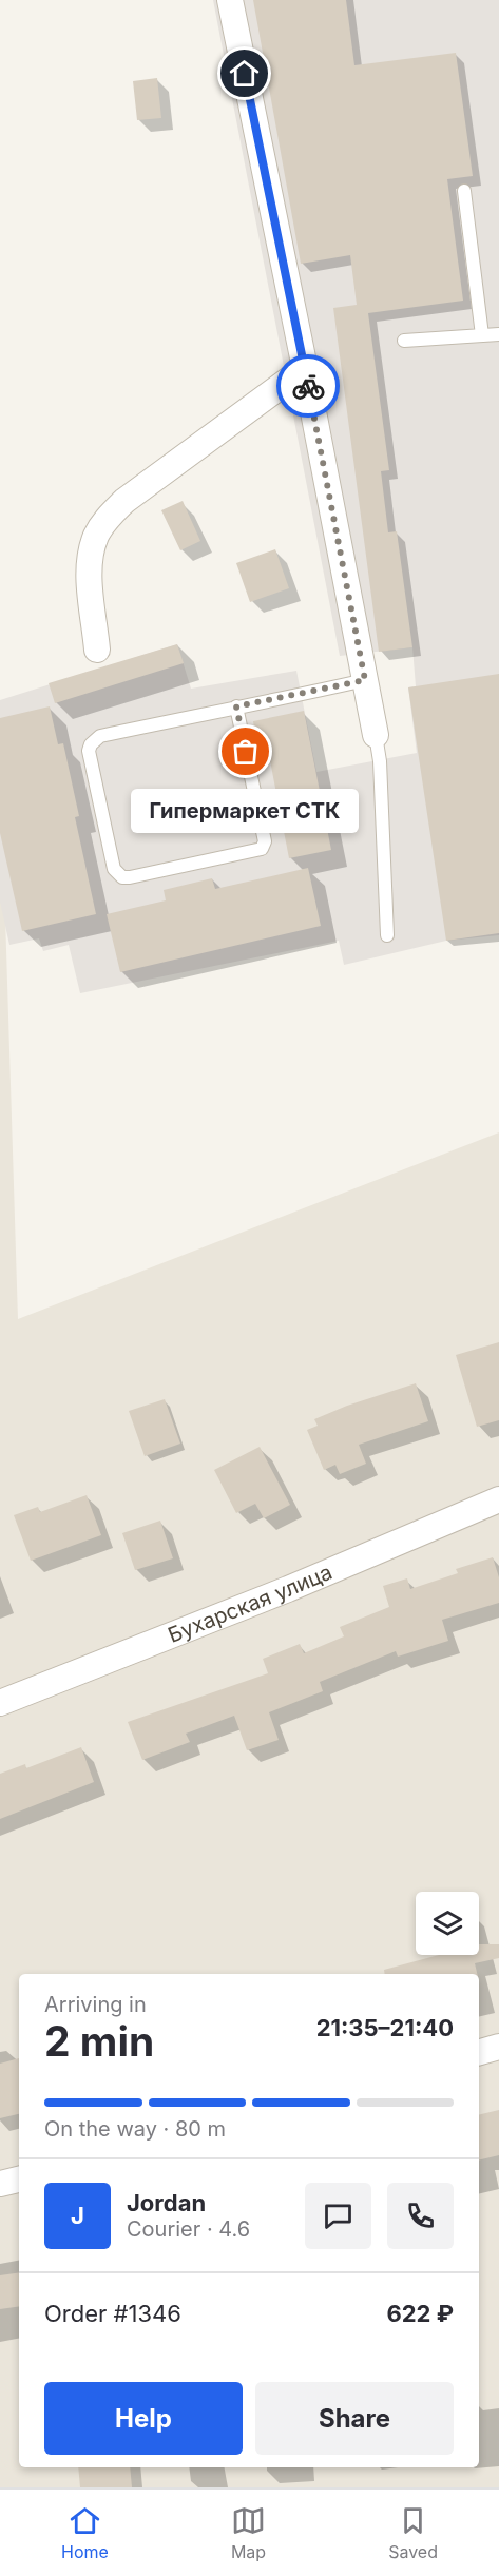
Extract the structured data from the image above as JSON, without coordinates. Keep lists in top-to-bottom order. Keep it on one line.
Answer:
{"streets":{"street":["Бухарская улица"]},"places":["Гипермаркет СТК"],"page":{"bubble":"Гипермаркет СТК","heading":["2 min","Arriving in","21:35–21:40"],"panel":["Jordan","Courier · 4.6","Order #1346","622 ₽"],"bar":"On the way · 80 m","round":"J","buttons":["Help","Share"],"tabs":["Home","Map","Saved"]}}
